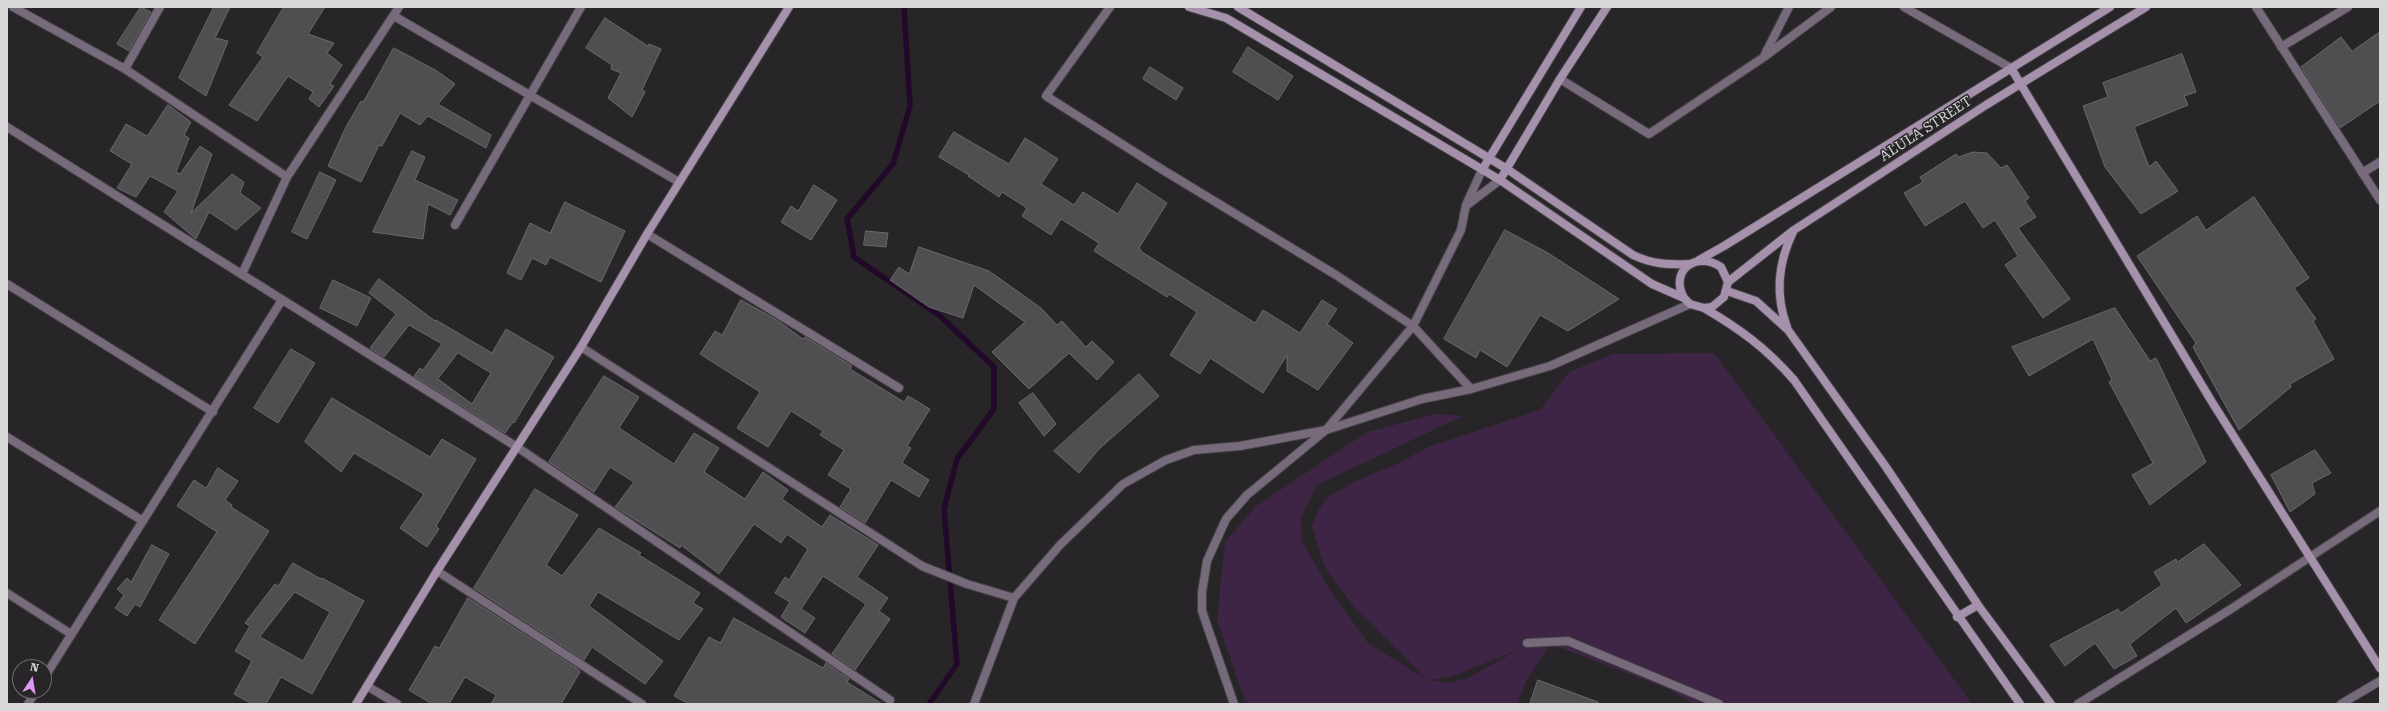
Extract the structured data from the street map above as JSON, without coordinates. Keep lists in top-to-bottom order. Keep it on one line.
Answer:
{"streets":{"street":["ALULA STREET"]},"north":"top"}
